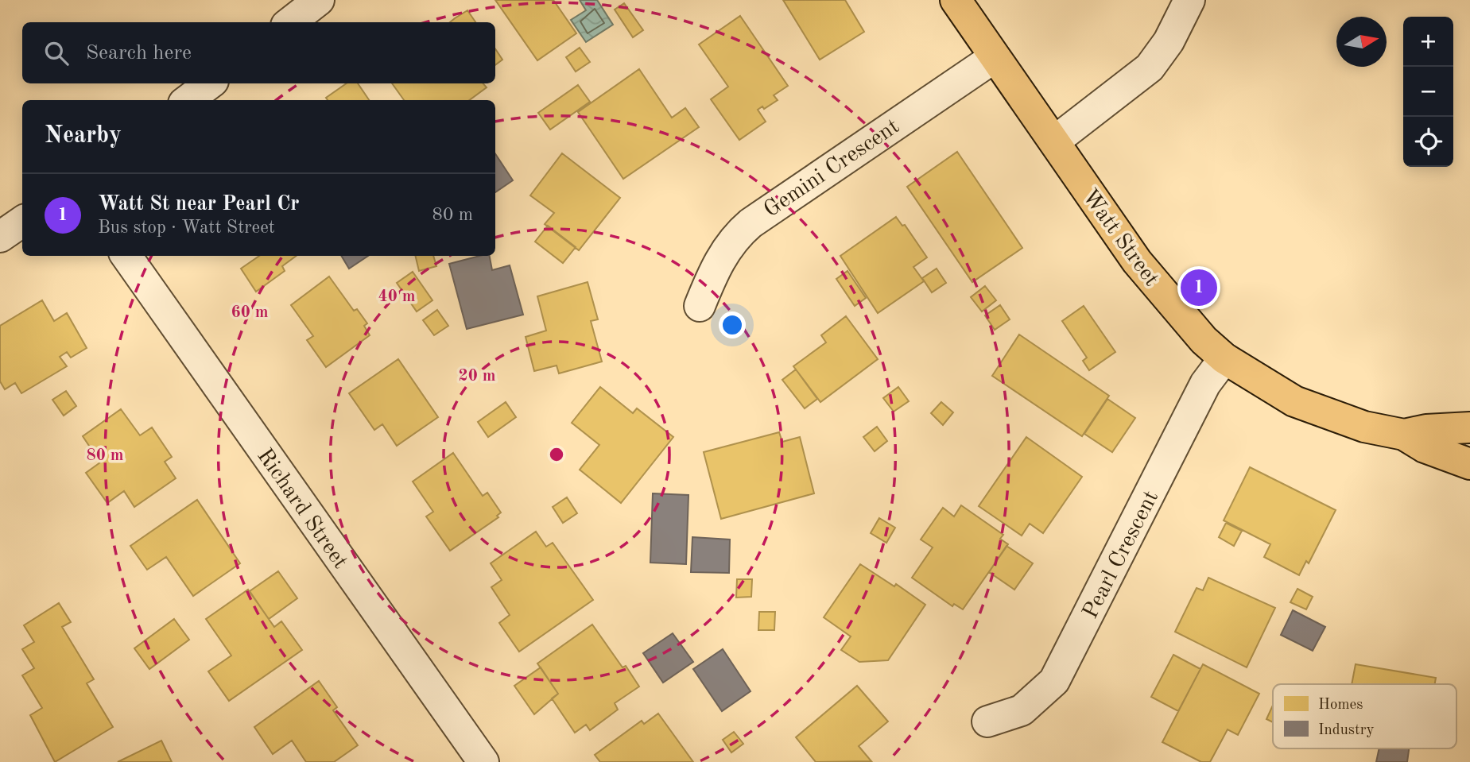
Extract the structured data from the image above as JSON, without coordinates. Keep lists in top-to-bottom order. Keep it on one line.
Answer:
{"streets":{"main road":["Watt Street"],"street":["Gemini Crescent","Richard Street","Pearl Crescent"]},"crossings":[["Gemini Crescent","Watt Street"],["Watt Street","Pearl Crescent"]],"legend":["Homes","Industry"],"north":"right","page":{"map_buttons":["+","−"],"search":"Search here","heading":"Nearby","list":[{"mark":"1","name":"Watt St near Pearl Cr","note":"Bus stop · Watt Street","value":"80 m"}],"pins":"1"},"rings":["40 m","60 m","20 m","80 m"]}
